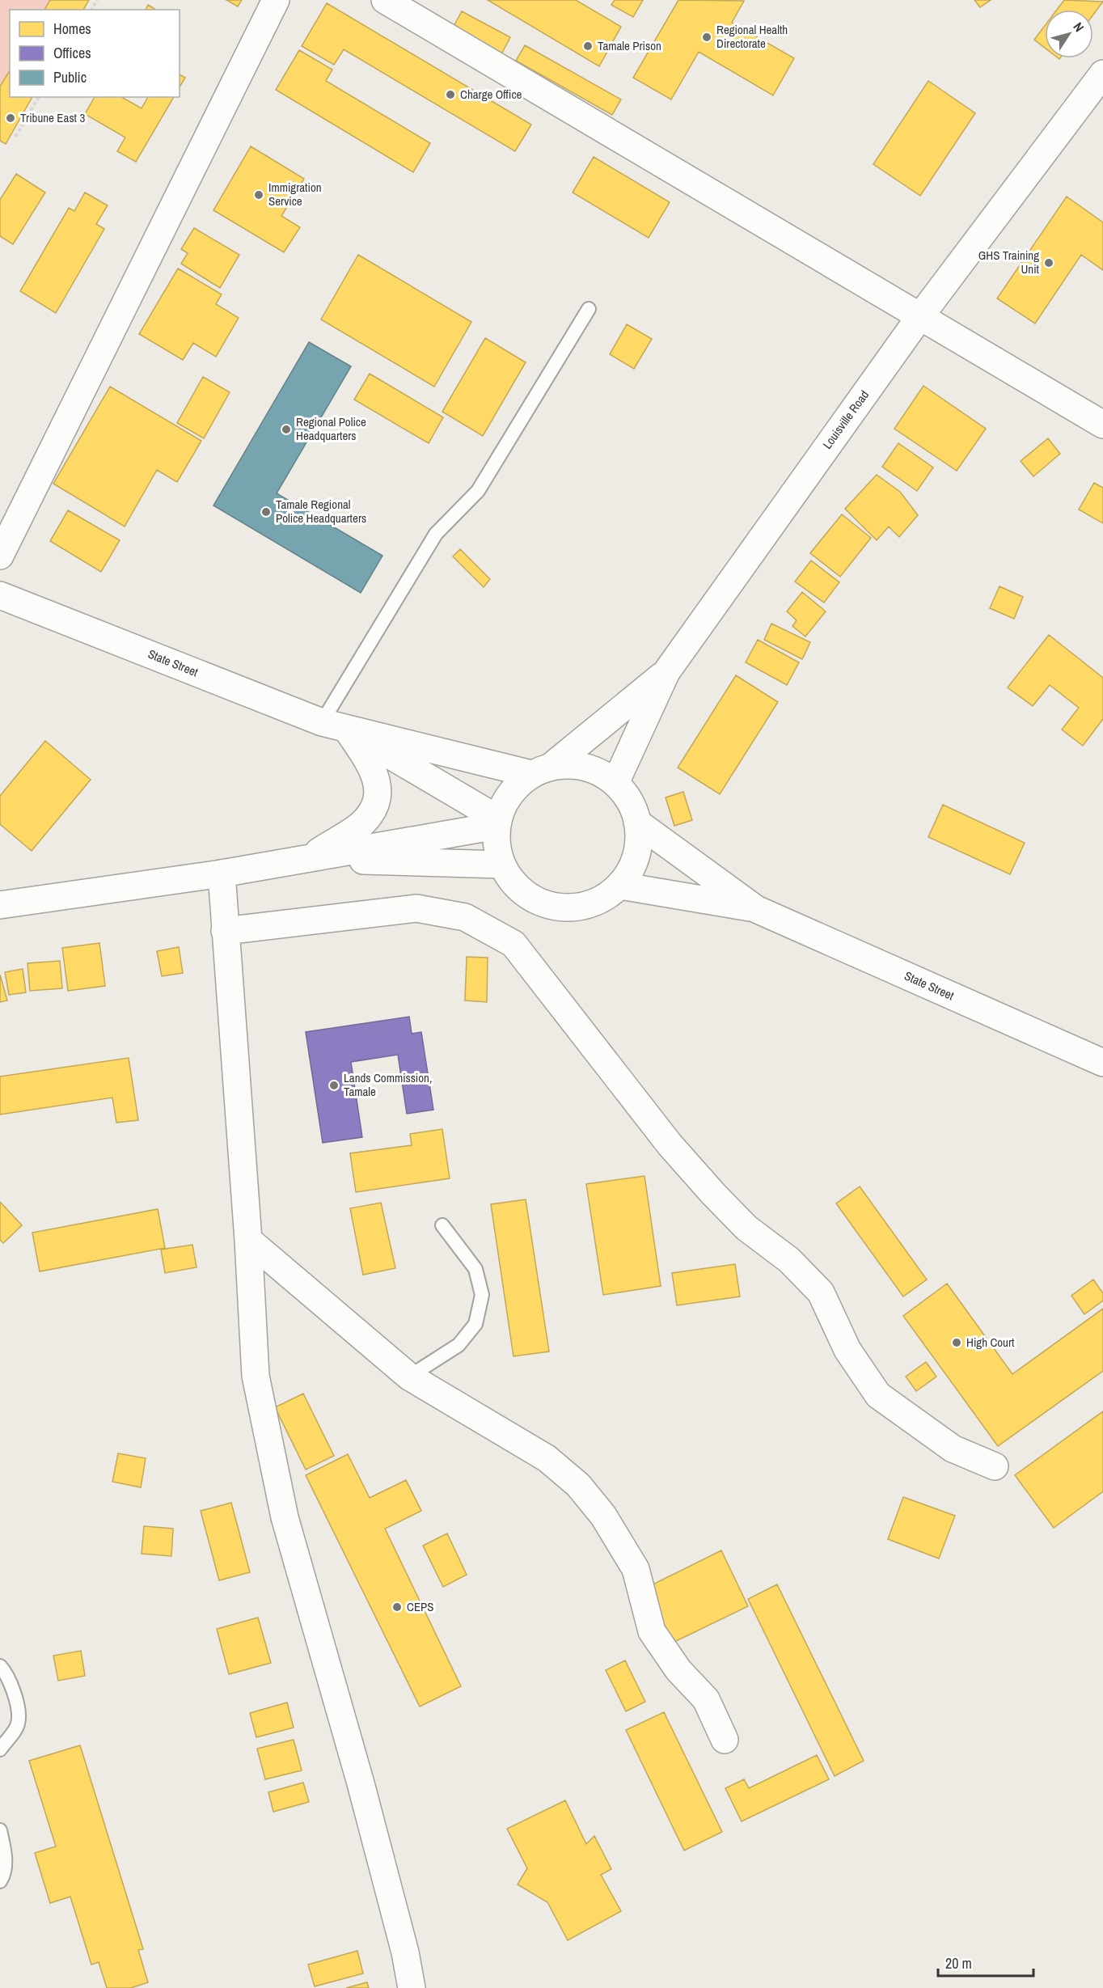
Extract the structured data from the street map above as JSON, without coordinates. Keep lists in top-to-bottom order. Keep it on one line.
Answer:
{"streets":{"street":["Louisville Road","State Street"]},"crossings":[["Louisville Road","State Street"]],"places":["Regional Health Directorate","Tamale Prison","Charge Office","Tribune East 3","Immigration Service","GHS Training Unit","Regional Police Headquarters","Tamale Regional Police Headquarters","Lands Commission, Tamale","High Court","CEPS"],"legend":["Homes","Offices","Public"],"scale_bar":"20 m","north":"top right"}
